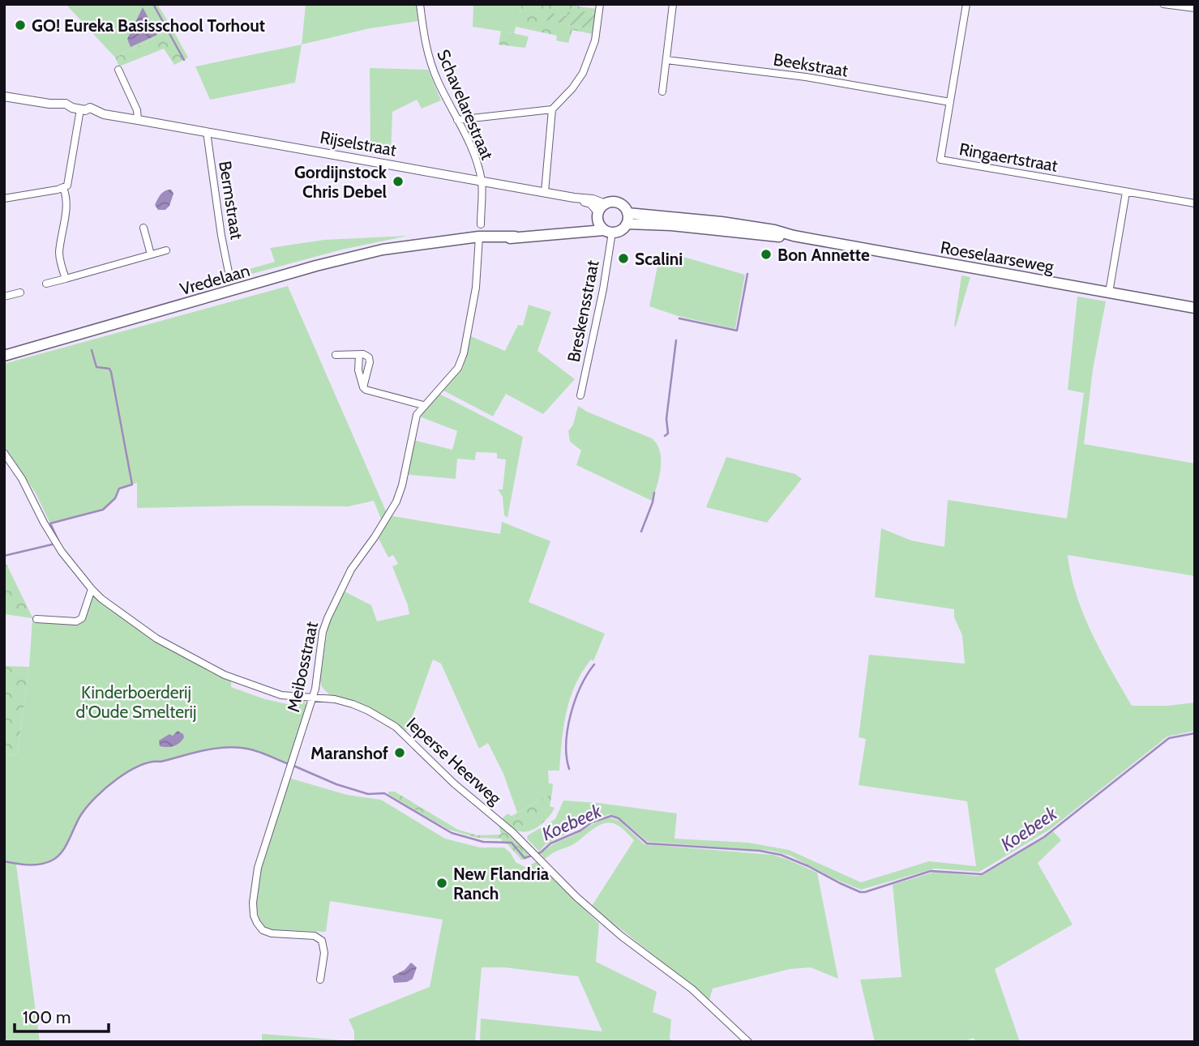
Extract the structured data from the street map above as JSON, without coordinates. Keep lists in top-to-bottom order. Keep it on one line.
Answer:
{"streets":{"main road":["Roeselaarseweg","Vredelaan"],"street":["Beekstraat","Schavelarestraat","Rijselstraat","Ringaertstraat","Bermstraat","Breskensstraat","Meibosstraat","Ieperse Heerweg"]},"crossings":[["Beekstraat","Ringaertstraat"],["Schavelarestraat","Rijselstraat"],["Rijselstraat","Bermstraat"],["Rijselstraat","Roeselaarseweg"],["Rijselstraat","Vredelaan"],["Rijselstraat","Breskensstraat"],["Roeselaarseweg","Vredelaan"],["Roeselaarseweg","Breskensstraat"],["Vredelaan","Breskensstraat"],["Vredelaan","Meibosstraat"],["Meibosstraat","Ieperse Heerweg"]],"water":["Koebeek"],"parks":["Kinderboerderij d'Oude Smelterij"],"places":["GO! Eureka Basisschool Torhout","Gordijnstock Chris Debel","Bon Annette","Scalini","Maranshof","New Flandria Ranch"],"scale_bar":"100 m"}
